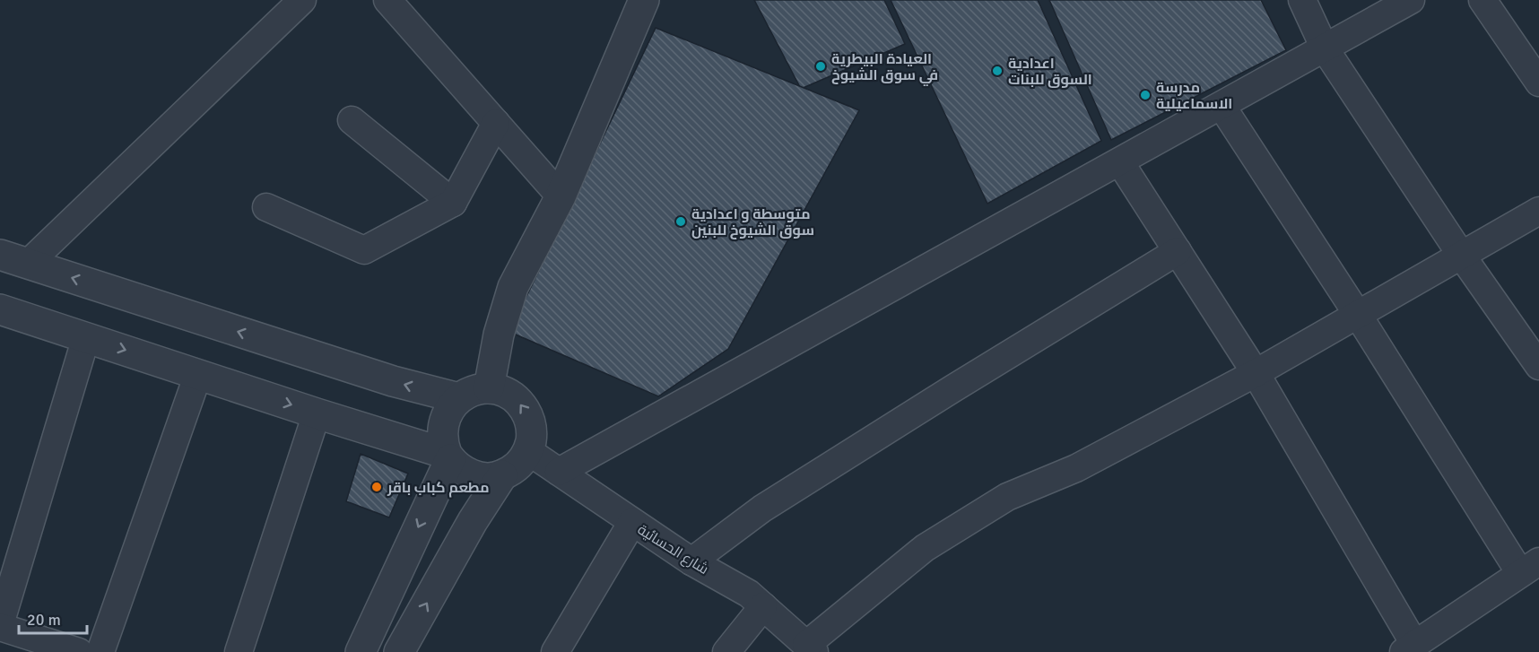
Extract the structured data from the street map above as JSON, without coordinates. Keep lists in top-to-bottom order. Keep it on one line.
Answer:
{"streets":{"street":["شارع الحسائية"]},"places":["العيادة البيطرية في سوق الشيوخ","اعدادية السوق للبنات","مدرسة الاسماعيلية","متوسطة و اعدادية سوق الشيوخ للبنين","مطعم كباب باقر"],"scale_bar":"20 m"}
